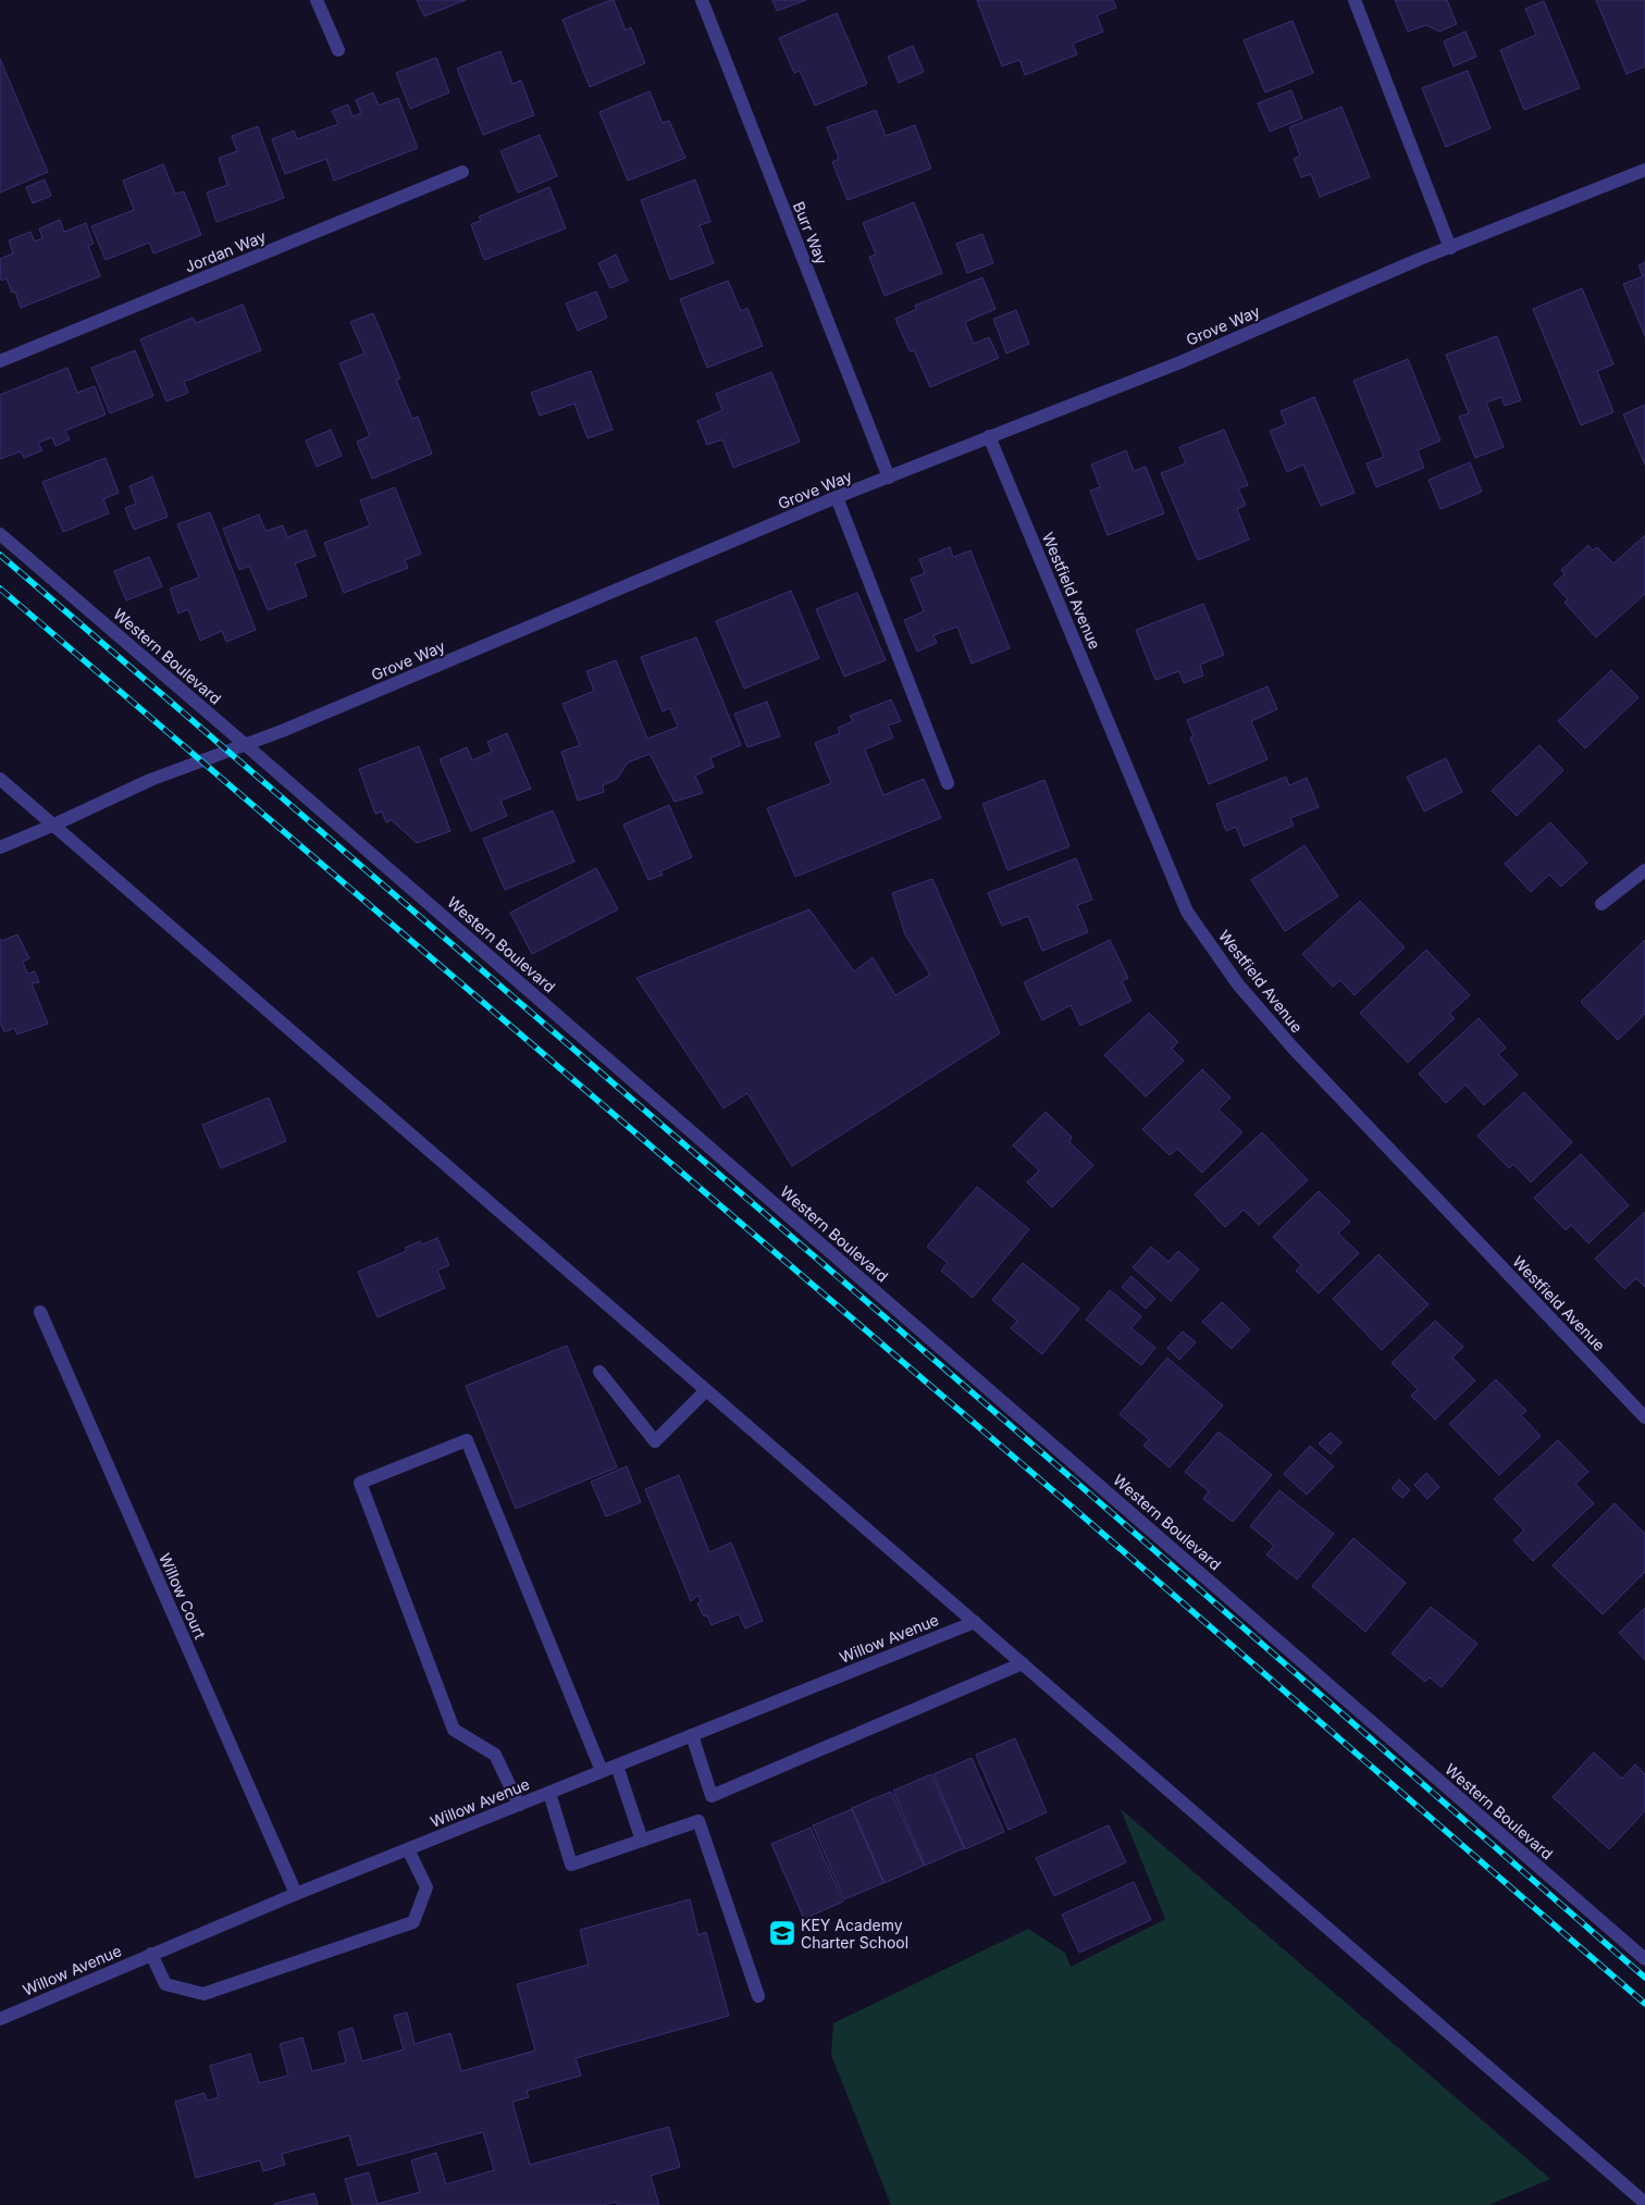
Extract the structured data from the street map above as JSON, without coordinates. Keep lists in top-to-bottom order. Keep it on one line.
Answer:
{"streets":{"street":["Burr Way","Jordan Way","Grove Way","Westfield Avenue","Western Boulevard","Willow Court","Willow Avenue"]},"crossings":[["Burr Way","Grove Way"],["Grove Way","Westfield Avenue"],["Grove Way","Western Boulevard"],["Willow Court","Willow Avenue"]],"places":{"school or university":["KEY Academy Charter School"]}}
